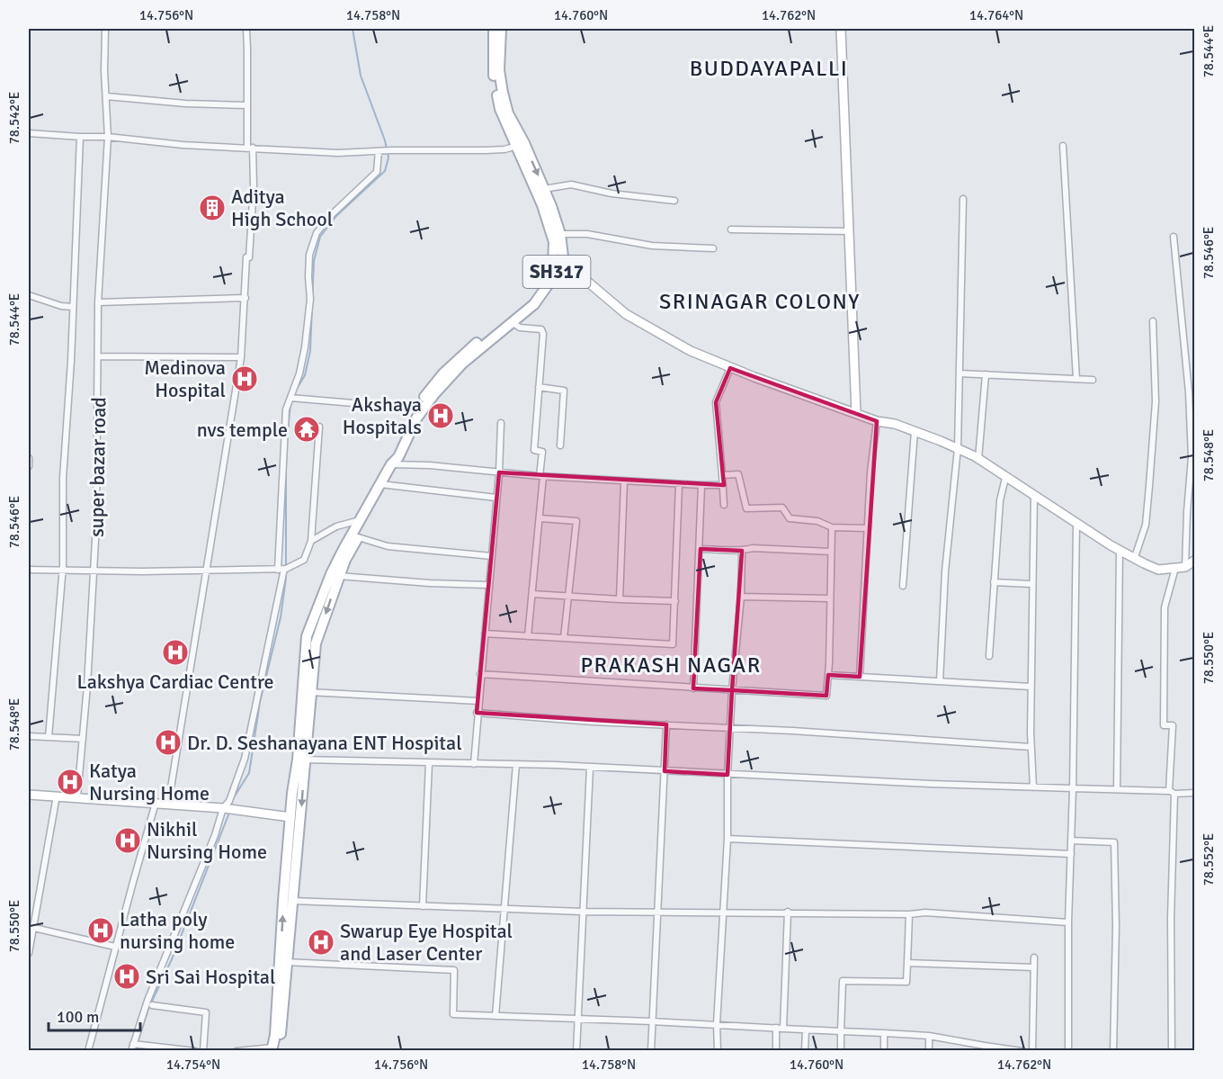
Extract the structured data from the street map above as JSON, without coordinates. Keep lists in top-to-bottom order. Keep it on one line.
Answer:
{"streets":{"main road":["SH317"],"street":["super bazar road"]},"districts":["BUDDAYAPALLI","SRINAGAR COLONY","PRAKASH NAGAR"],"places":{"building":["Aditya High School"],"hospital":["Medinova Hospital","Akshaya Hospitals","Lakshya Cardiac Centre","Dr. D. Seshanayana ENT Hospital","Katya Nursing Home","Nikhil Nursing Home","Latha poly nursing home","Swarup Eye Hospital and Laser Center","Sri Sai Hospital"],"temple":["nvs temple"]},"scale_bar":"100 m","coordinates":["14.756°N","14.758°N","14.760°N","14.762°N","14.764°N","78.544°E","78.542°E","78.546°E","78.548°E","78.550°E","78.552°E","14.754°N"]}
